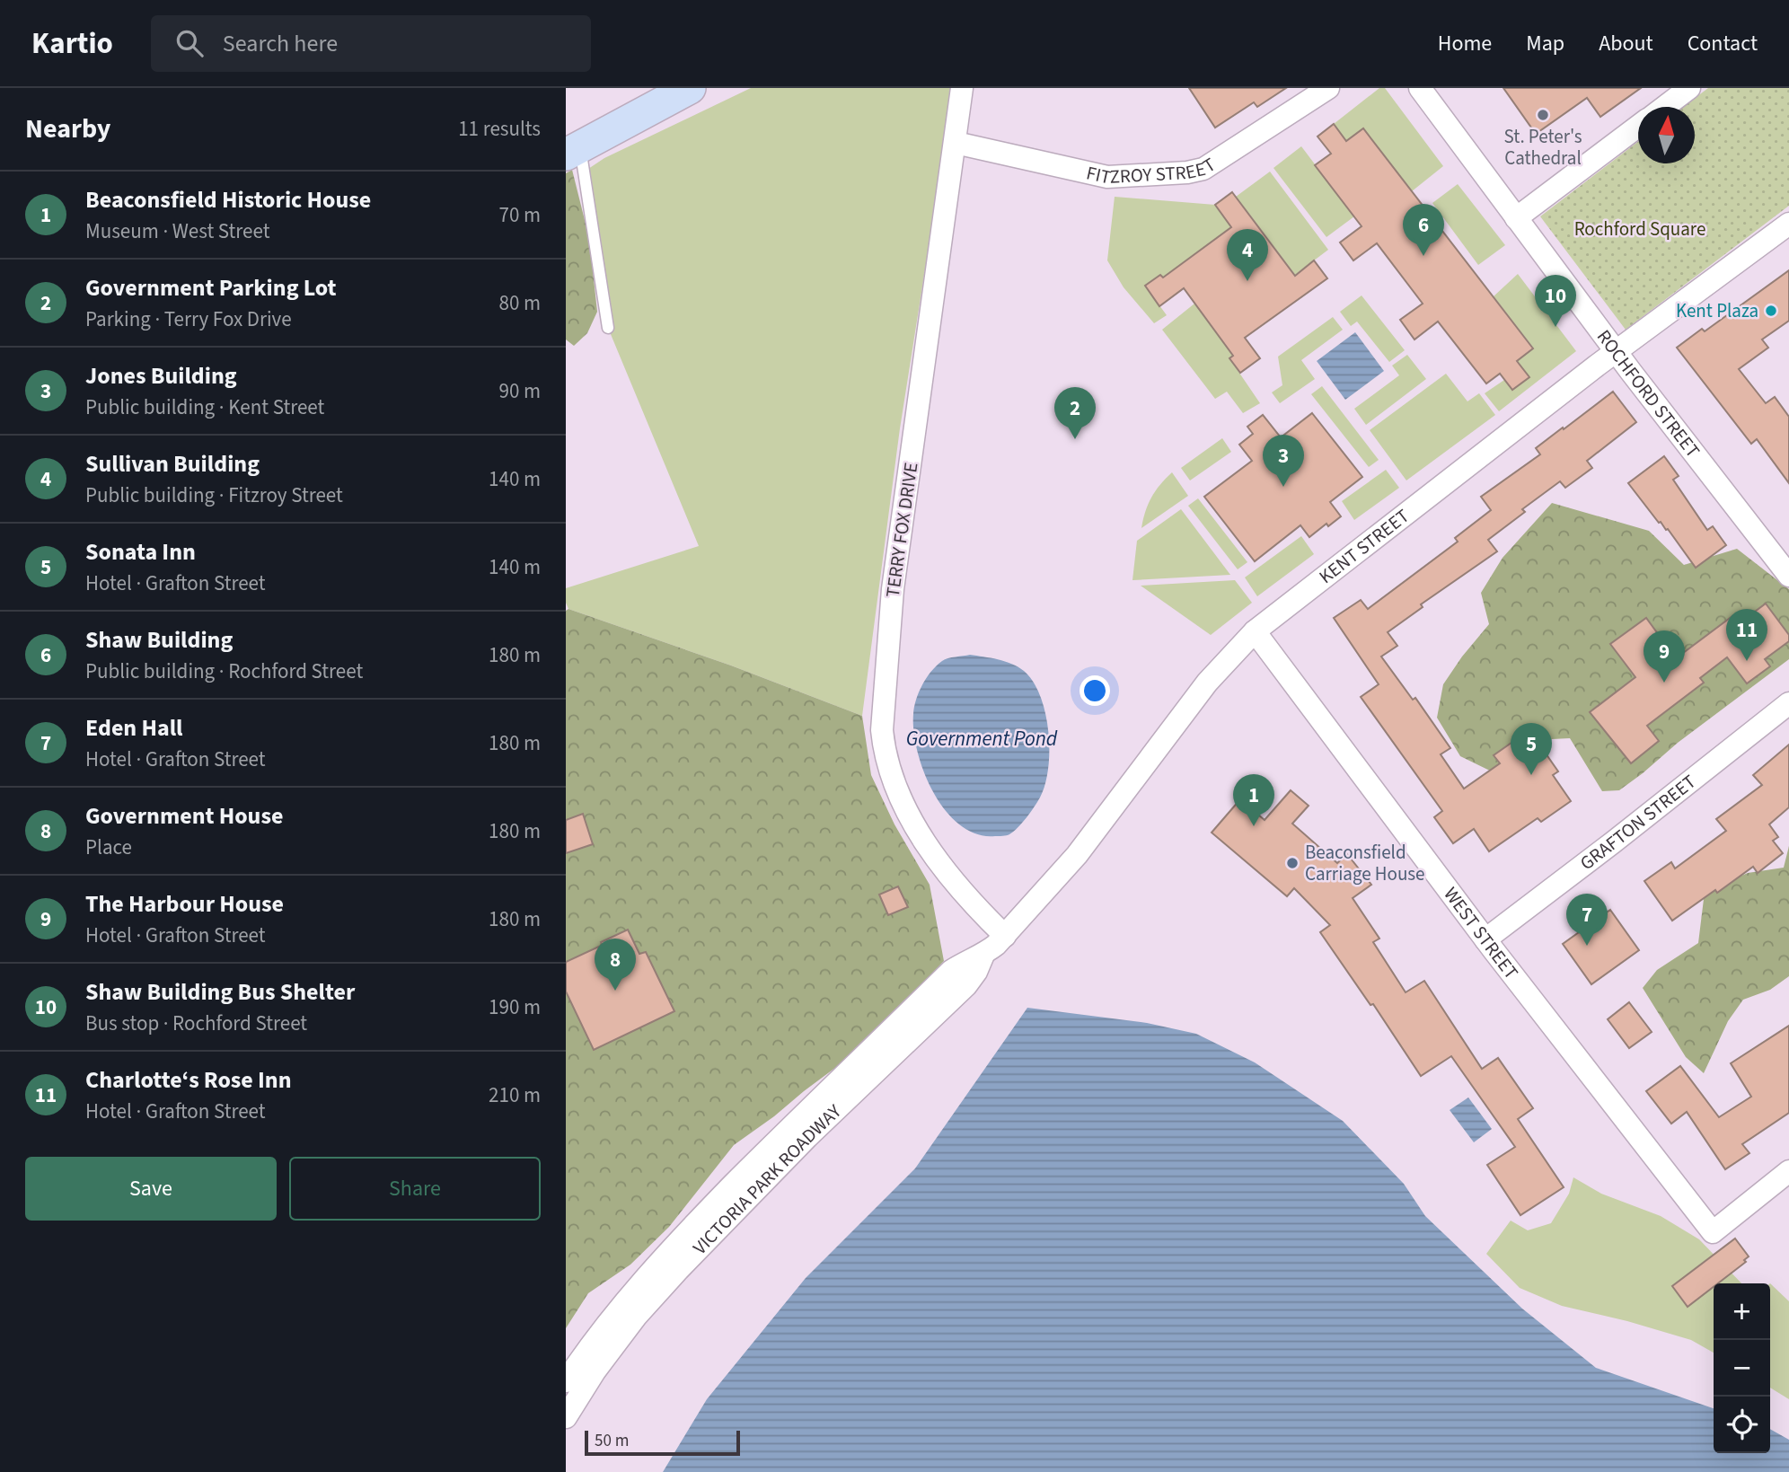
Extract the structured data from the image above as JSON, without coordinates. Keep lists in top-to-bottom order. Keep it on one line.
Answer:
{"streets":{"street":["FITZROY STREET","ROCHFORD STREET","TERRY FOX DRIVE","KENT STREET","GRAFTON STREET","WEST STREET","VICTORIA PARK ROADWAY"]},"crossings":[["FITZROY STREET","TERRY FOX DRIVE"],["ROCHFORD STREET","KENT STREET"],["TERRY FOX DRIVE","KENT STREET"],["TERRY FOX DRIVE","VICTORIA PARK ROADWAY"],["KENT STREET","WEST STREET"],["KENT STREET","VICTORIA PARK ROADWAY"],["GRAFTON STREET","WEST STREET"]],"water":["Government Pond"],"parks":["Rochford Square"],"places":["St. Peter's Cathedral","Kent Plaza","Beaconsfield Carriage House"],"scale_bar":"50 m","north":"top","page":{"header":"Kartio","search":"Search here","nav":["Home","Map","About","Contact"],"heading":["Nearby","11 results"],"list":[{"mark":"1","name":"Beaconsfield Historic House","note":"Museum · West Street","value":"70 m"},{"mark":"2","name":"Government Parking Lot","note":"Parking · Terry Fox Drive","value":"80 m"},{"mark":"3","name":"Jones Building","note":"Public building · Kent Street","value":"90 m"},{"mark":"4","name":"Sullivan Building","note":"Public building · Fitzroy Street","value":"140 m"},{"mark":"5","name":"Sonata Inn","note":"Hotel · Grafton Street","value":"140 m"},{"mark":"6","name":"Shaw Building","note":"Public building · Rochford Street","value":"180 m"},{"mark":"7","name":"Eden Hall","note":"Hotel · Grafton Street","value":"180 m"},{"mark":"8","name":"Government House","note":"Place","value":"180 m"},{"mark":"9","name":"The Harbour House","note":"Hotel · Grafton Street","value":"180 m"},{"mark":"10","name":"Shaw Building Bus Shelter","note":"Bus stop · Rochford Street","value":"190 m"},{"mark":"11","name":"Charlotte‘s Rose Inn","note":"Hotel · Grafton Street","value":"210 m"}],"pins":["6","4","10","2","3","11","9","5","1","7","8"],"buttons":["Save","Share"],"map_buttons":["+","−"],"scale":"50 m"}}
